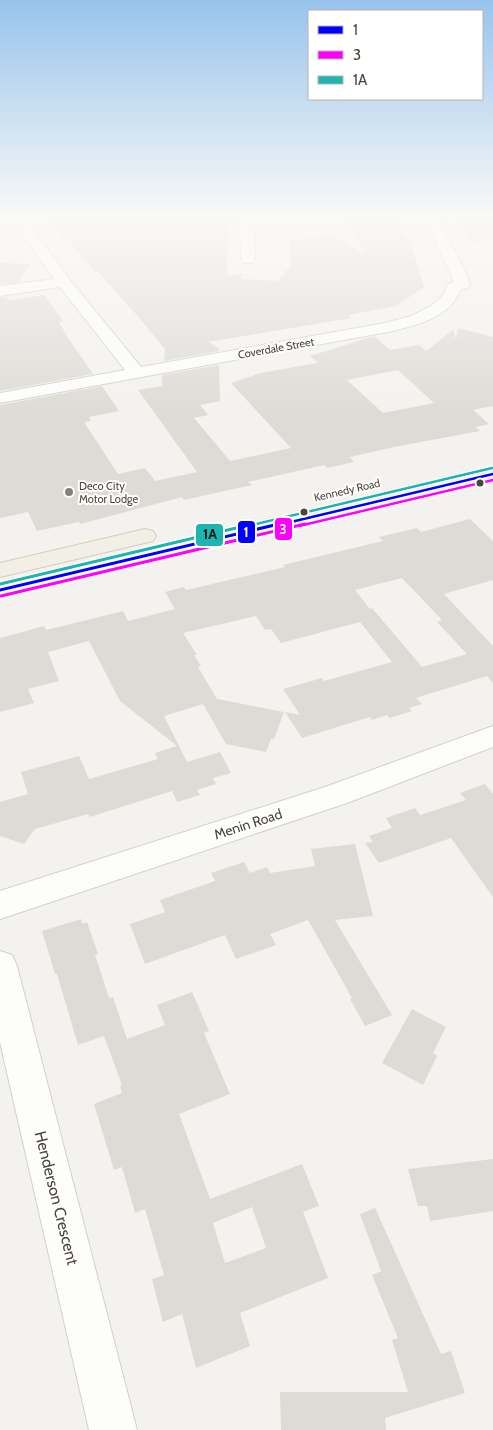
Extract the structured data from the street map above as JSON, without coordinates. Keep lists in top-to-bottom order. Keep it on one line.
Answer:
{"streets":{"main road":["Kennedy Road"],"street":["Coverdale Street","Menin Road","Henderson Crescent"]},"places":["Deco City Motor Lodge"],"lines":["transit line 1A","transit line 1","transit line 3"],"legend":["1","3","1A"]}
